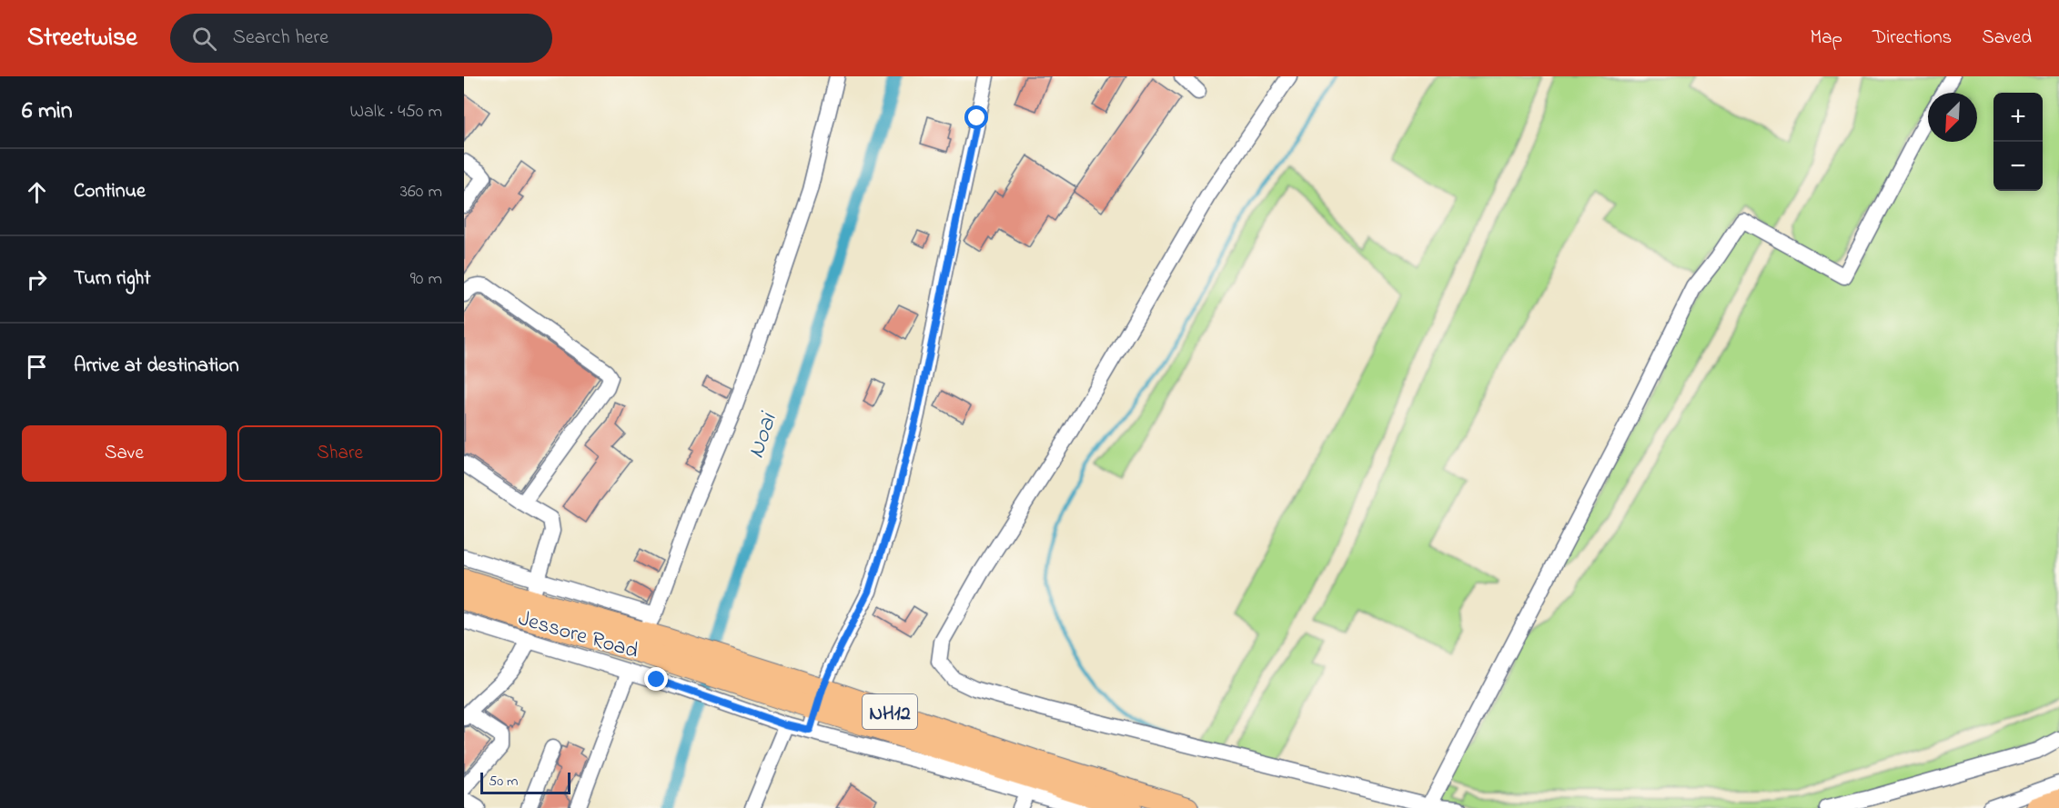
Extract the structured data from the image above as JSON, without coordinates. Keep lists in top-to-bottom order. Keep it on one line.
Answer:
{"streets":{"highway":["Jessore Road","NH12"]},"crossings":[["Jessore Road","NH12"]],"water":["Noai"],"scale_bar":"50 m","north":"bottom left","page":{"header":"Streetwise","search":"Search here","nav":["Map","Directions","Saved"],"heading":["6 min","Walk · 450 m"],"map_buttons":["+","−"],"list":[["Continue","360 m"],["Turn right","90 m"],"Arrive at destination"],"buttons":["Save","Share"],"scale":"50 m"}}
